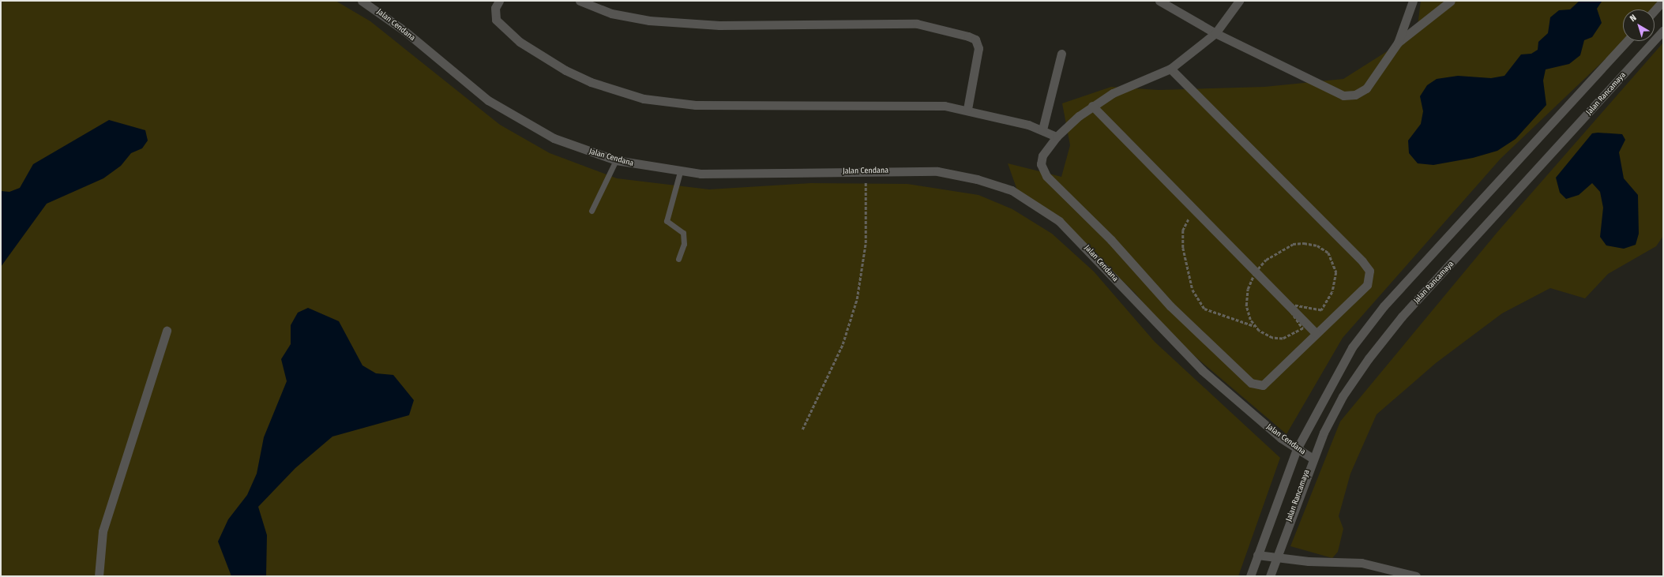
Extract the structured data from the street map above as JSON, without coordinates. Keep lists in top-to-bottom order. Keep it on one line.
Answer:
{"streets":{"street":["Jalan Cendana","Jalan Rancamaya"]},"crossings":[["Jalan Cendana","Jalan Rancamaya"]],"north":"top left"}
